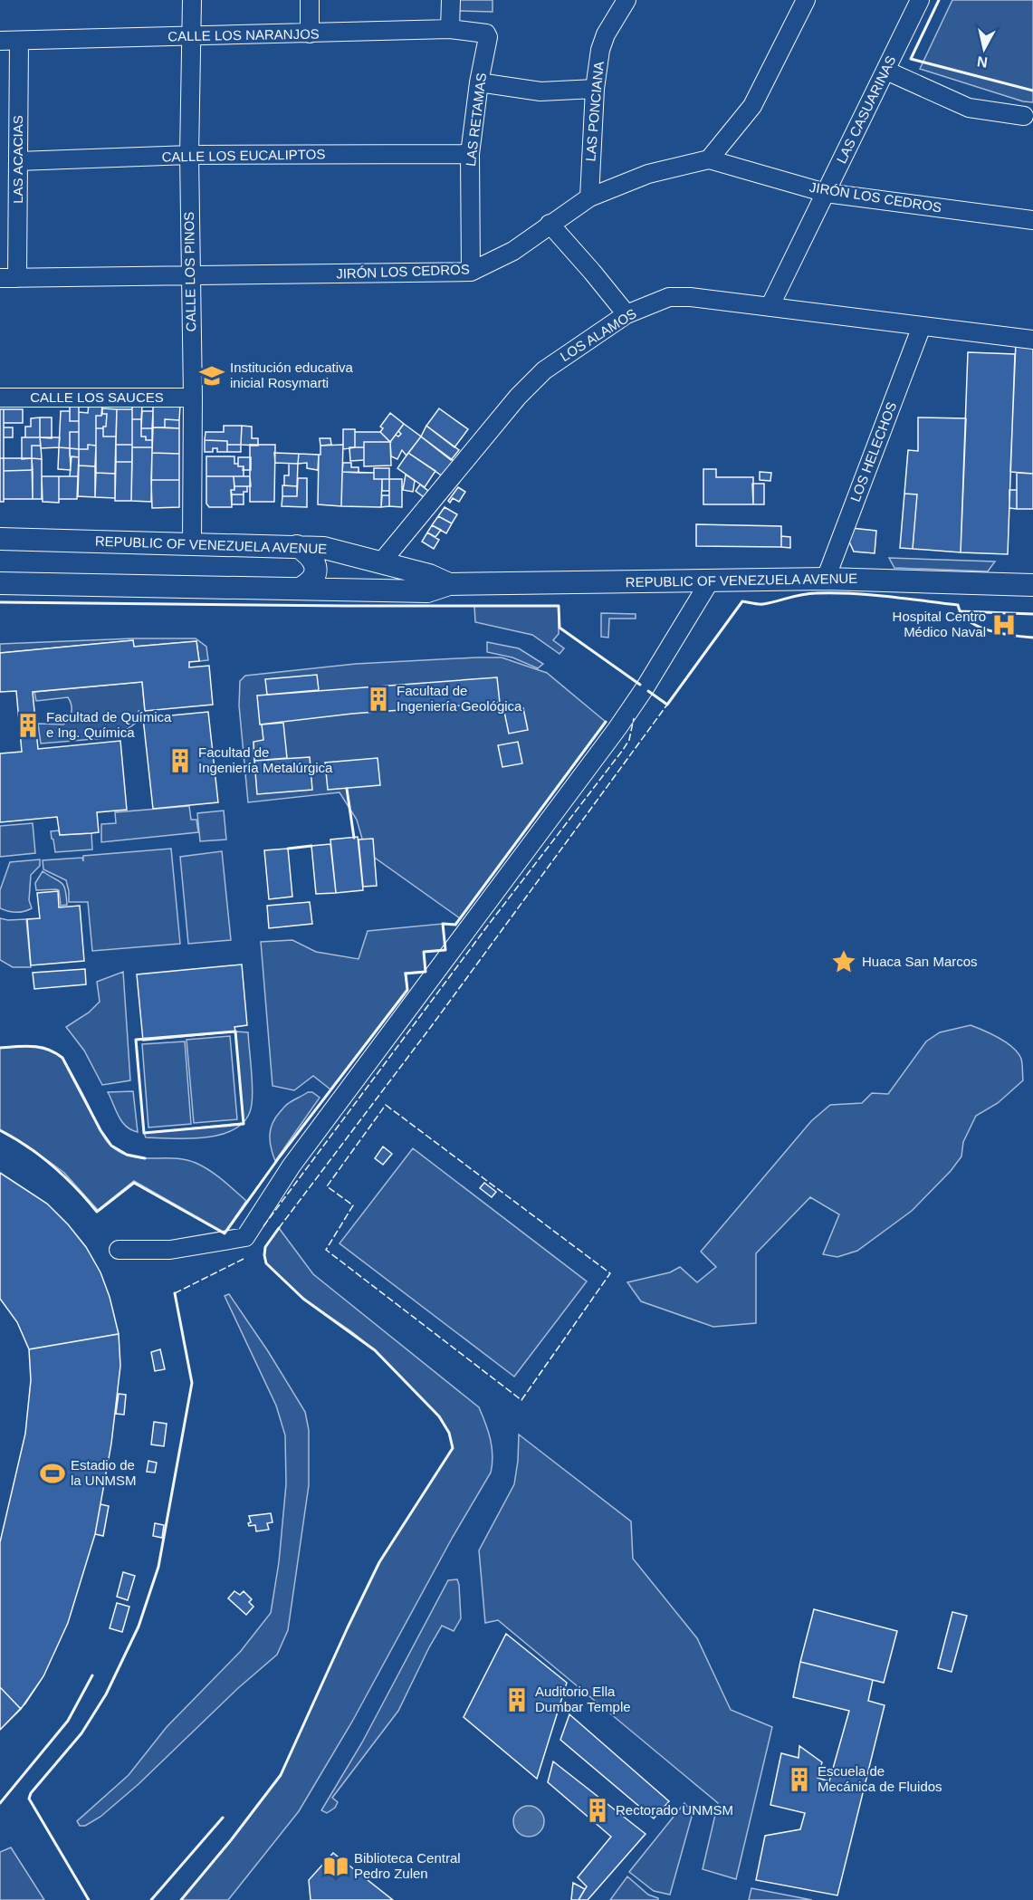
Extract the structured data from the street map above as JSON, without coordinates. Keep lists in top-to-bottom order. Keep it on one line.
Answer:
{"streets":{"main road":["REPUBLIC OF VENEZUELA AVENUE"],"street":["CALLE LOS NARANJOS","LAS CASUARINAS","LAS PONCIANA","LAS RETAMAS","CALLE LOS EUCALIPTOS","LAS ACACIAS","JIRÓN LOS CEDROS","CALLE LOS PINOS","LOS ALAMOS","CALLE LOS SAUCES","LOS HELECHOS"]},"crossings":[["CALLE LOS NARANJOS","LAS RETAMAS"],["CALLE LOS NARANJOS","LAS ACACIAS"],["CALLE LOS NARANJOS","CALLE LOS PINOS"],["LAS CASUARINAS","JIRÓN LOS CEDROS"],["LAS CASUARINAS","LOS ALAMOS"],["LAS PONCIANA","JIRÓN LOS CEDROS"],["LAS RETAMAS","CALLE LOS EUCALIPTOS"],["LAS RETAMAS","JIRÓN LOS CEDROS"],["CALLE LOS EUCALIPTOS","LAS ACACIAS"],["CALLE LOS EUCALIPTOS","CALLE LOS PINOS"],["LAS ACACIAS","JIRÓN LOS CEDROS"],["JIRÓN LOS CEDROS","CALLE LOS PINOS"],["CALLE LOS PINOS","CALLE LOS SAUCES"],["CALLE LOS PINOS","REPUBLIC OF VENEZUELA AVENUE"],["LOS ALAMOS","LOS HELECHOS"],["LOS ALAMOS","REPUBLIC OF VENEZUELA AVENUE"],["LOS HELECHOS","REPUBLIC OF VENEZUELA AVENUE"]],"places":{"school or university":["Institución educativa inicial Rosymarti"],"hospital":["Hospital Centro Médico Naval"],"building":["Facultad de Ingeniería Geológica","Facultad de Química e Ing. Química","Facultad de Ingeniería Metalúrgica","Auditorio Ella Dumbar Temple","Escuela de Mecánica de Fluidos","Rectorado UNMSM"],"place":["Huaca San Marcos"],"sports":["Estadio de la UNMSM"],"library":["Biblioteca Central Pedro Zulen"]},"north":"bottom"}
